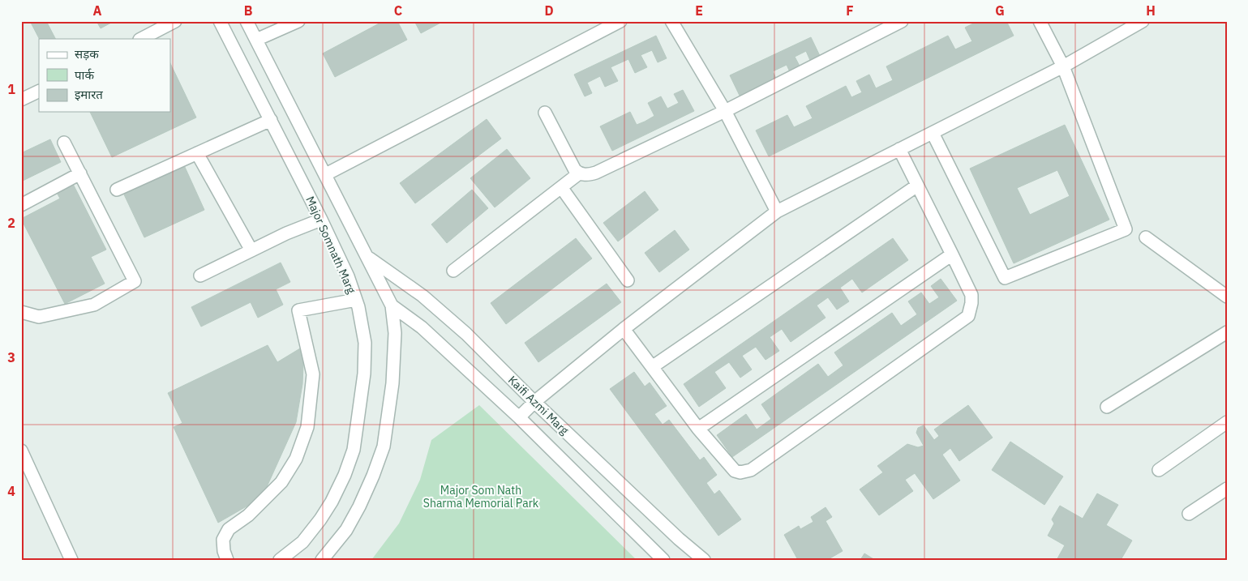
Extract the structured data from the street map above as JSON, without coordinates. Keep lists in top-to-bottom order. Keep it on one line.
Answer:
{"streets":{"street":["Major Somnath Marg","Kaifi Azmi Marg"]},"parks":["Major Som Nath Sharma Memorial Park"],"legend":["सड़क","पार्क","इमारत"],"grid":{"columns":["A","B","C","D","E","F","G","H"],"rows":["1","2","3","4"]}}
